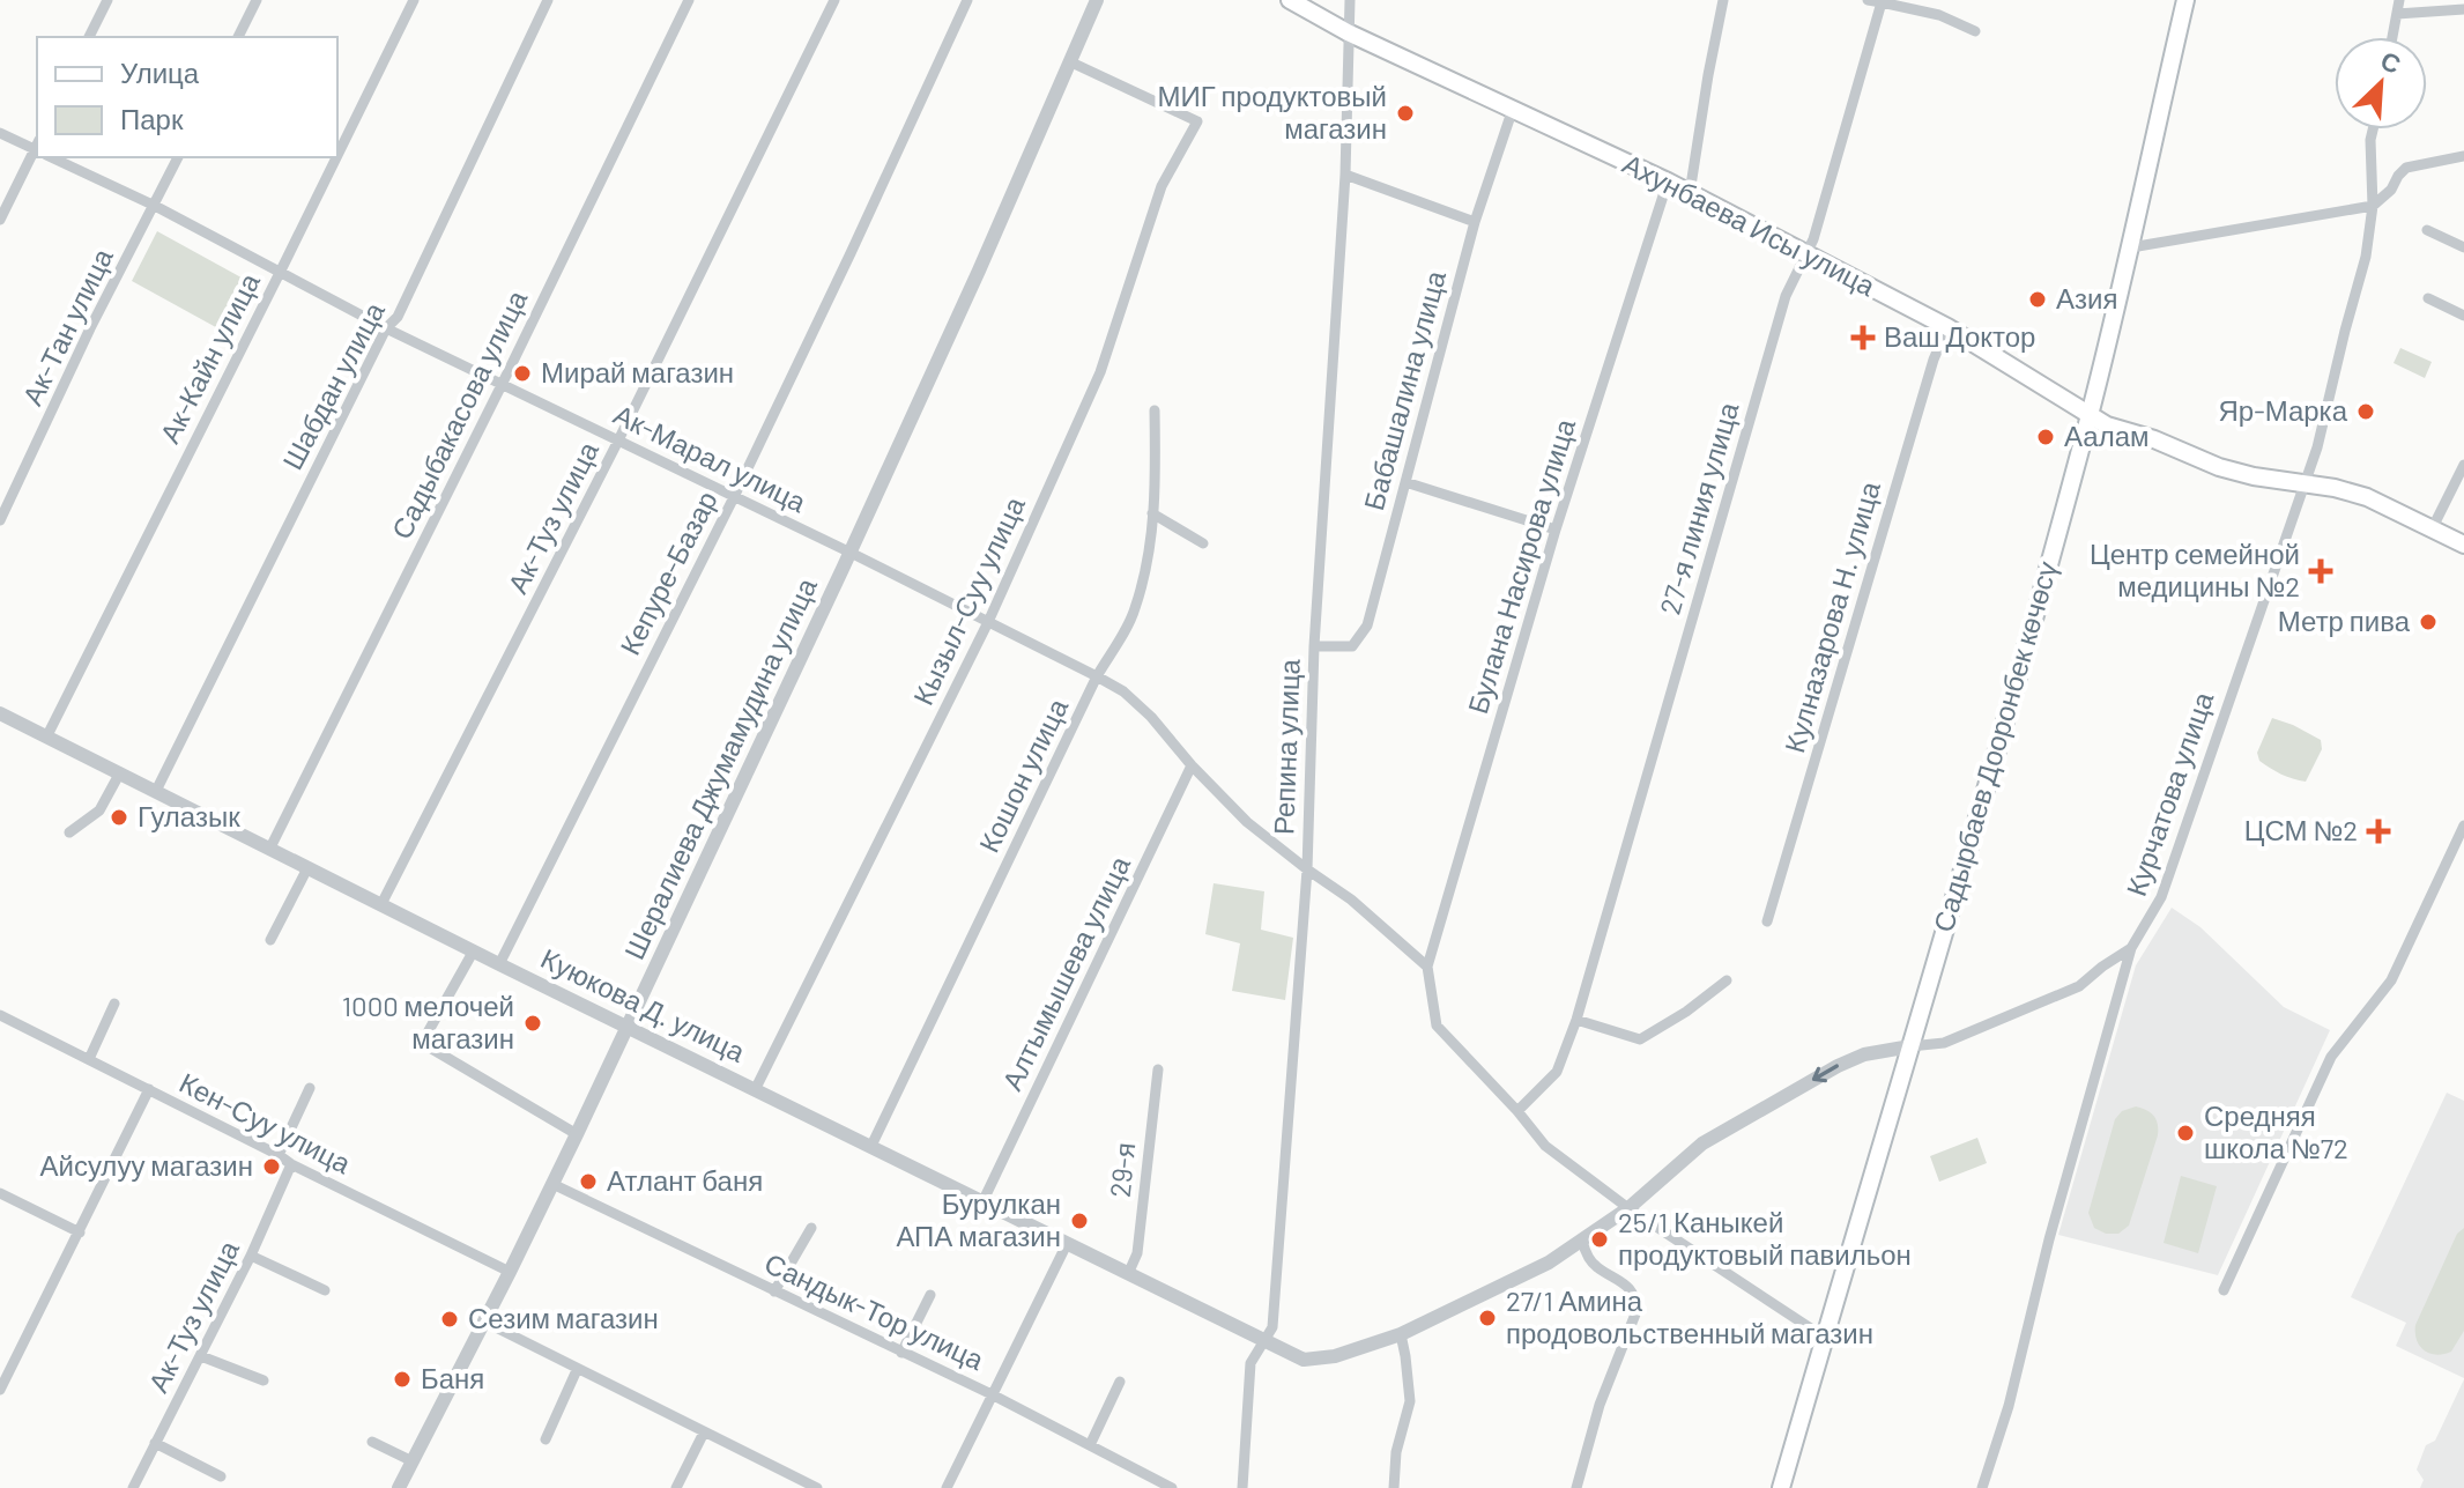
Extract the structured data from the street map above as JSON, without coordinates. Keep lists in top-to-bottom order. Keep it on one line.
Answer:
{"streets":{"main road":["Ахунбаева Исы улица","Садырбаев Дооронбек көчөсү"],"street":["Ак-Тан улица","Ак-Кайн улица","Шабдан улица","Бабашалина улица","Садыбакасова улица","Ак-Марал улица","27-я линия улица","Ак-Туз улица","Булана Насирова улица","Кепуре-Базар","Кызыл-Суу улица","Кулназарова Н. улица","Репина улица","Шералиева Джумамудина улица","Кошон улица","Курчатова улица","Алтымышева улица","Куюкова Д. улица","Кен-Суу улица","29-я","Сандык-Тор улица"]},"crossings":[["Ахунбаева Исы улица","Бабашалина улица"],["Ахунбаева Исы улица","27-я линия улица"],["Ахунбаева Исы улица","Булана Насирова улица"],["Ахунбаева Исы улица","Кулназарова Н. улица"],["Ахунбаева Исы улица","Репина улица"],["Ахунбаева Исы улица","Садырбаев Дооронбек көчөсү"],["Ахунбаева Исы улица","Курчатова улица"],["Ак-Тан улица","Ак-Марал улица"],["Ак-Кайн улица","Ак-Марал улица"],["Ак-Кайн улица","Куюкова Д. улица"],["Шабдан улица","Ак-Марал улица"],["Шабдан улица","Куюкова Д. улица"],["Бабашалина улица","Репина улица"],["Садыбакасова улица","Ак-Марал улица"],["Садыбакасова улица","Куюкова Д. улица"],["Ак-Марал улица","Ак-Туз улица"],["Ак-Марал улица","Булана Насирова улица"],["Ак-Марал улица","Кепуре-Базар"],["Ак-Марал улица","Кызыл-Суу улица"],["Ак-Марал улица","Репина улица"],["Ак-Марал улица","Шералиева Джумамудина улица"],["Ак-Марал улица","Кошон улица"],["Ак-Марал улица","Алтымышева улица"],["Ак-Туз улица","Куюкова Д. улица"],["Ак-Туз улица","Кен-Суу улица"],["Кепуре-Базар","Куюкова Д. улица"],["Кызыл-Суу улица","Шералиева Джумамудина улица"],["Кызыл-Суу улица","Куюкова Д. улица"],["Репина улица","Куюкова Д. улица"],["Садырбаев Дооронбек көчөсү","Куюкова Д. улица"],["Шералиева Джумамудина улица","Куюкова Д. улица"],["Шералиева Джумамудина улица","Кен-Суу улица"],["Шералиева Джумамудина улица","Сандык-Тор улица"],["Кошон улица","Куюкова Д. улица"],["Алтымышева улица","Куюкова Д. улица"],["Куюкова Д. улица","29-я"]],"places":{"other":["МИГ продуктовый магазин","Азия","Мирай магазин","Яр-Марка","Аалам","Метр пива","Гулазык","1000 мелочей магазин","Средняя школа №72","Айсулуу магазин","Атлант баня","Бурулкан АПА магазин","25/1 Каныкей продуктовый павильон","27/1 Амина продовольственный магазин","Сезим магазин","Баня"],"health":["Ваш Доктор","Центр семейной медицины №2","ЦСМ №2"]},"legend":["Улица","Парк"],"north":"top right"}
